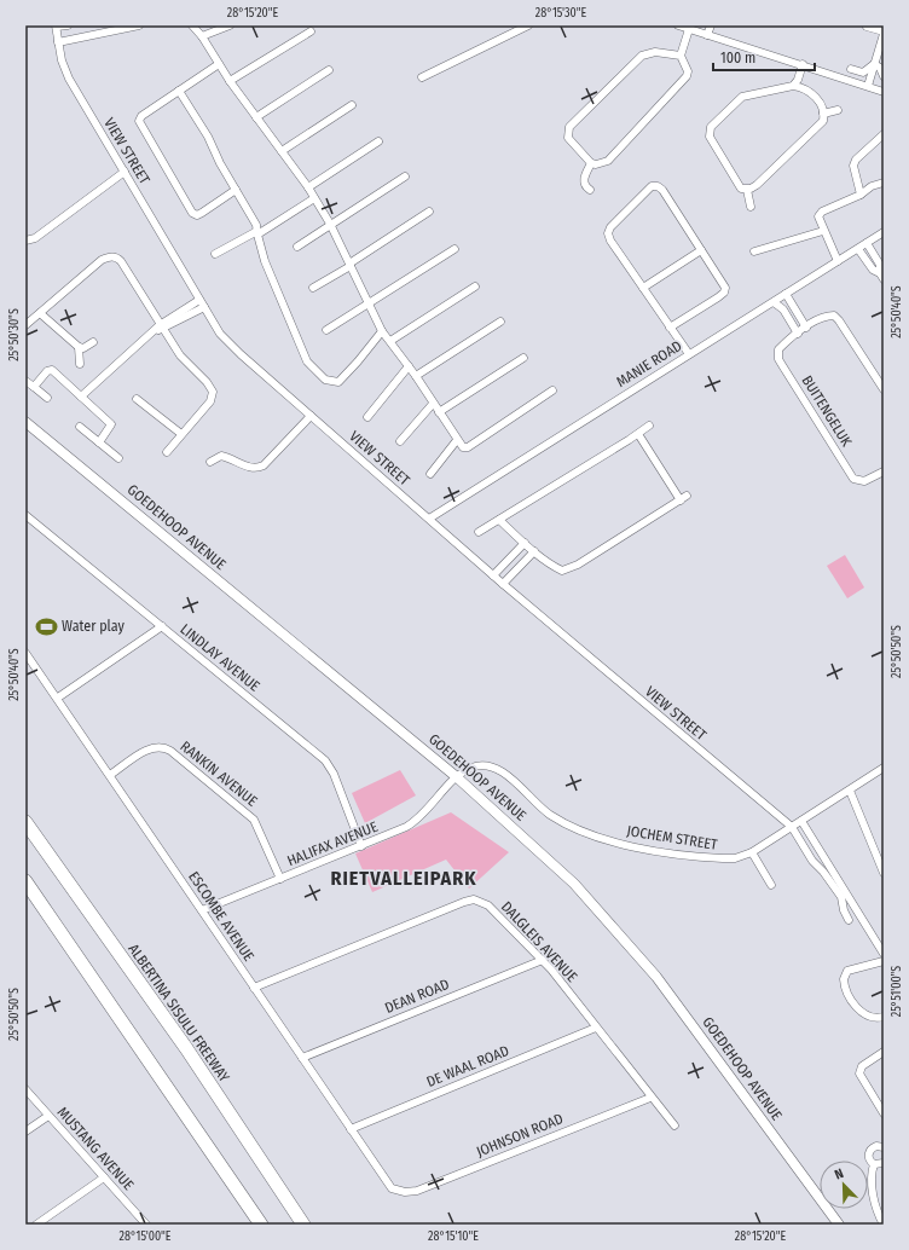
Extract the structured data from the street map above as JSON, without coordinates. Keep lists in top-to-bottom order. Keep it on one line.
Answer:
{"streets":{"highway":["ALBERTINA SISULU FREEWAY"],"main road":["GOEDEHOOP AVENUE"],"street":["VIEW STREET","MANIE ROAD","BUITENGELUK","LINDLAY AVENUE","RANKIN AVENUE","JOCHEM STREET","HALIFAX AVENUE","ESCOMBE AVENUE","DALGLEIS AVENUE","DEAN ROAD","DE WAAL ROAD","JOHNSON ROAD","MUSTANG AVENUE"]},"crossings":[["VIEW STREET","MANIE ROAD"],["VIEW STREET","JOCHEM STREET"],["GOEDEHOOP AVENUE","JOCHEM STREET"],["GOEDEHOOP AVENUE","HALIFAX AVENUE"],["LINDLAY AVENUE","HALIFAX AVENUE"],["RANKIN AVENUE","HALIFAX AVENUE"],["RANKIN AVENUE","ESCOMBE AVENUE"],["JOCHEM STREET","HALIFAX AVENUE"],["HALIFAX AVENUE","ESCOMBE AVENUE"],["ESCOMBE AVENUE","DALGLEIS AVENUE"],["ESCOMBE AVENUE","DEAN ROAD"],["ESCOMBE AVENUE","DE WAAL ROAD"],["ESCOMBE AVENUE","JOHNSON ROAD"],["DALGLEIS AVENUE","DEAN ROAD"],["DALGLEIS AVENUE","DE WAAL ROAD"],["DALGLEIS AVENUE","JOHNSON ROAD"]],"districts":["RIETVALLEIPARK"],"places":{"sports":["Water play"]},"scale_bar":"100 m","north":"top left","coordinates":["28°15'20\"E","28°15'30\"E","25°50'40\"S","25°50'30\"S","25°50'50\"S","25°51'00\"S","28°15'00\"E","28°15'10\"E"]}
